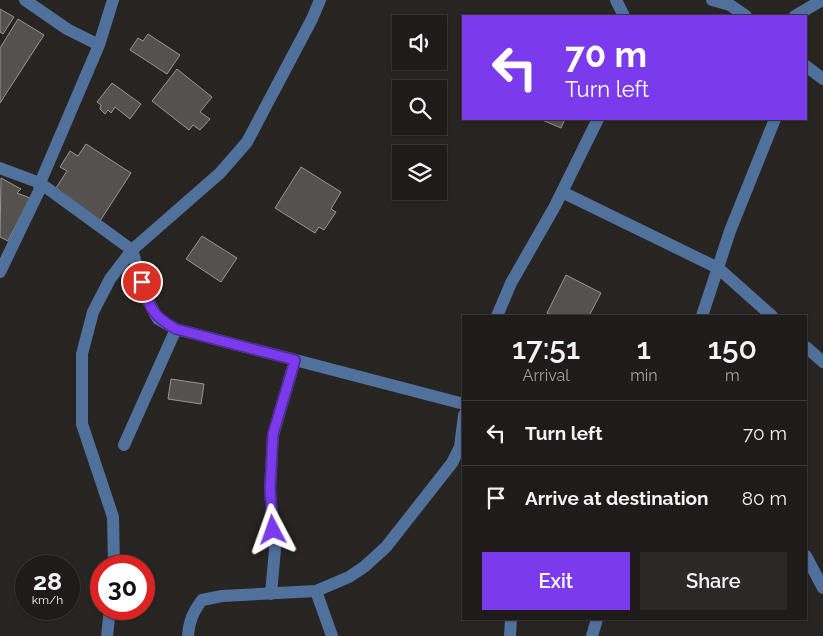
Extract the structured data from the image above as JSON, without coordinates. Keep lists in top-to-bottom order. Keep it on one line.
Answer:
{"page":{"turn":["70 m","Turn left"],"eta":["17:51","Arrival","1","min","150","m"],"list":[{"name":"Turn left","value":"70 m"},{"name":"Arrive at destination","value":"80 m"}],"buttons":["Exit","Share"],"speed":"28 km/h","limit":"30"}}
